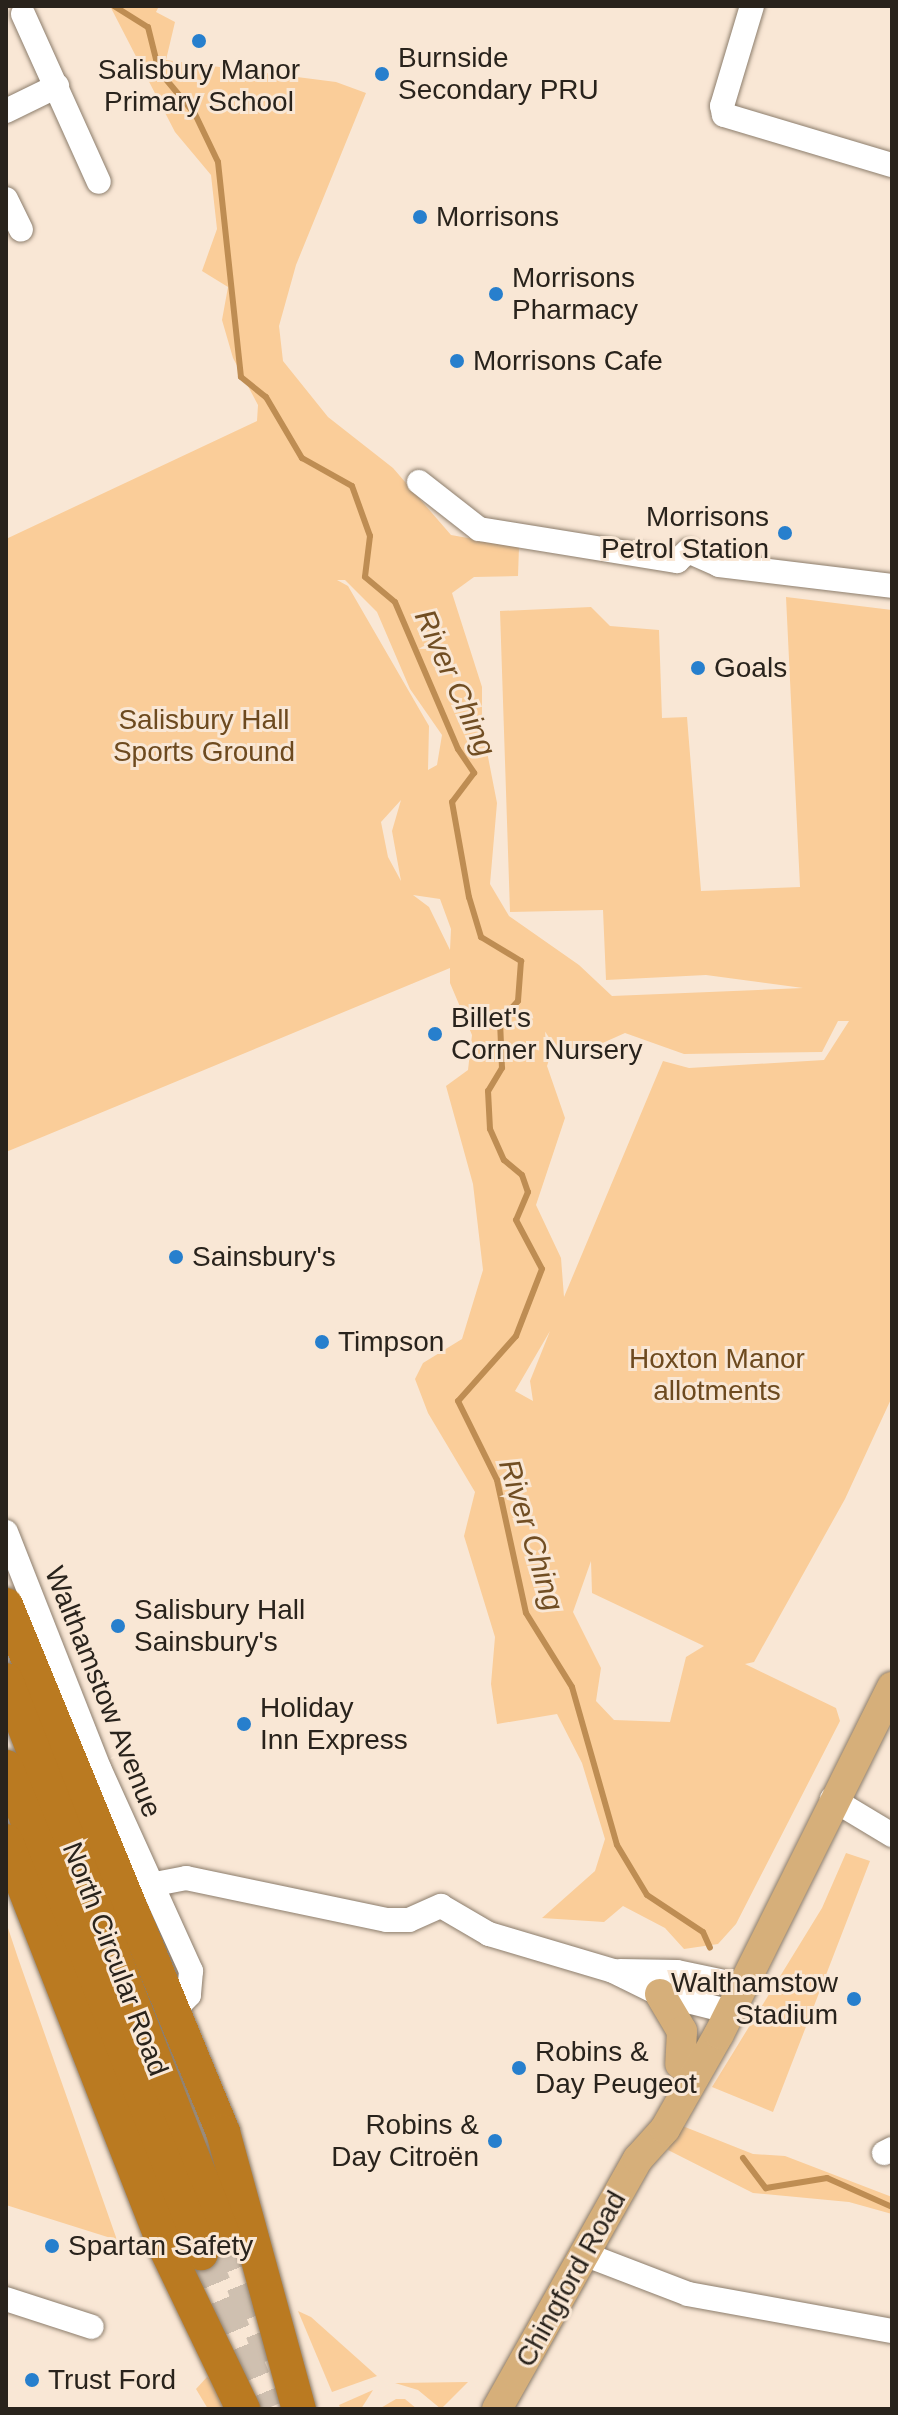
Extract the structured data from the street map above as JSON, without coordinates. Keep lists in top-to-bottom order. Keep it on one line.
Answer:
{"streets":{"highway":["North Circular Road"],"main road":["Chingford Road"],"street":["Walthamstow Avenue"]},"water":["River Ching"],"parks":["Salisbury Hall Sports Ground","Hoxton Manor allotments"],"places":["Salisbury Manor Primary School","Burnside Secondary PRU","Morrisons","Morrisons Pharmacy","Morrisons Cafe","Morrisons Petrol Station","Goals","Billet's Corner Nursery","Sainsbury's","Timpson","Salisbury Hall Sainsbury's","Holiday Inn Express","Walthamstow Stadium","Robins & Day Peugeot","Robins & Day Citroën","Spartan Safety","Trust Ford"]}
